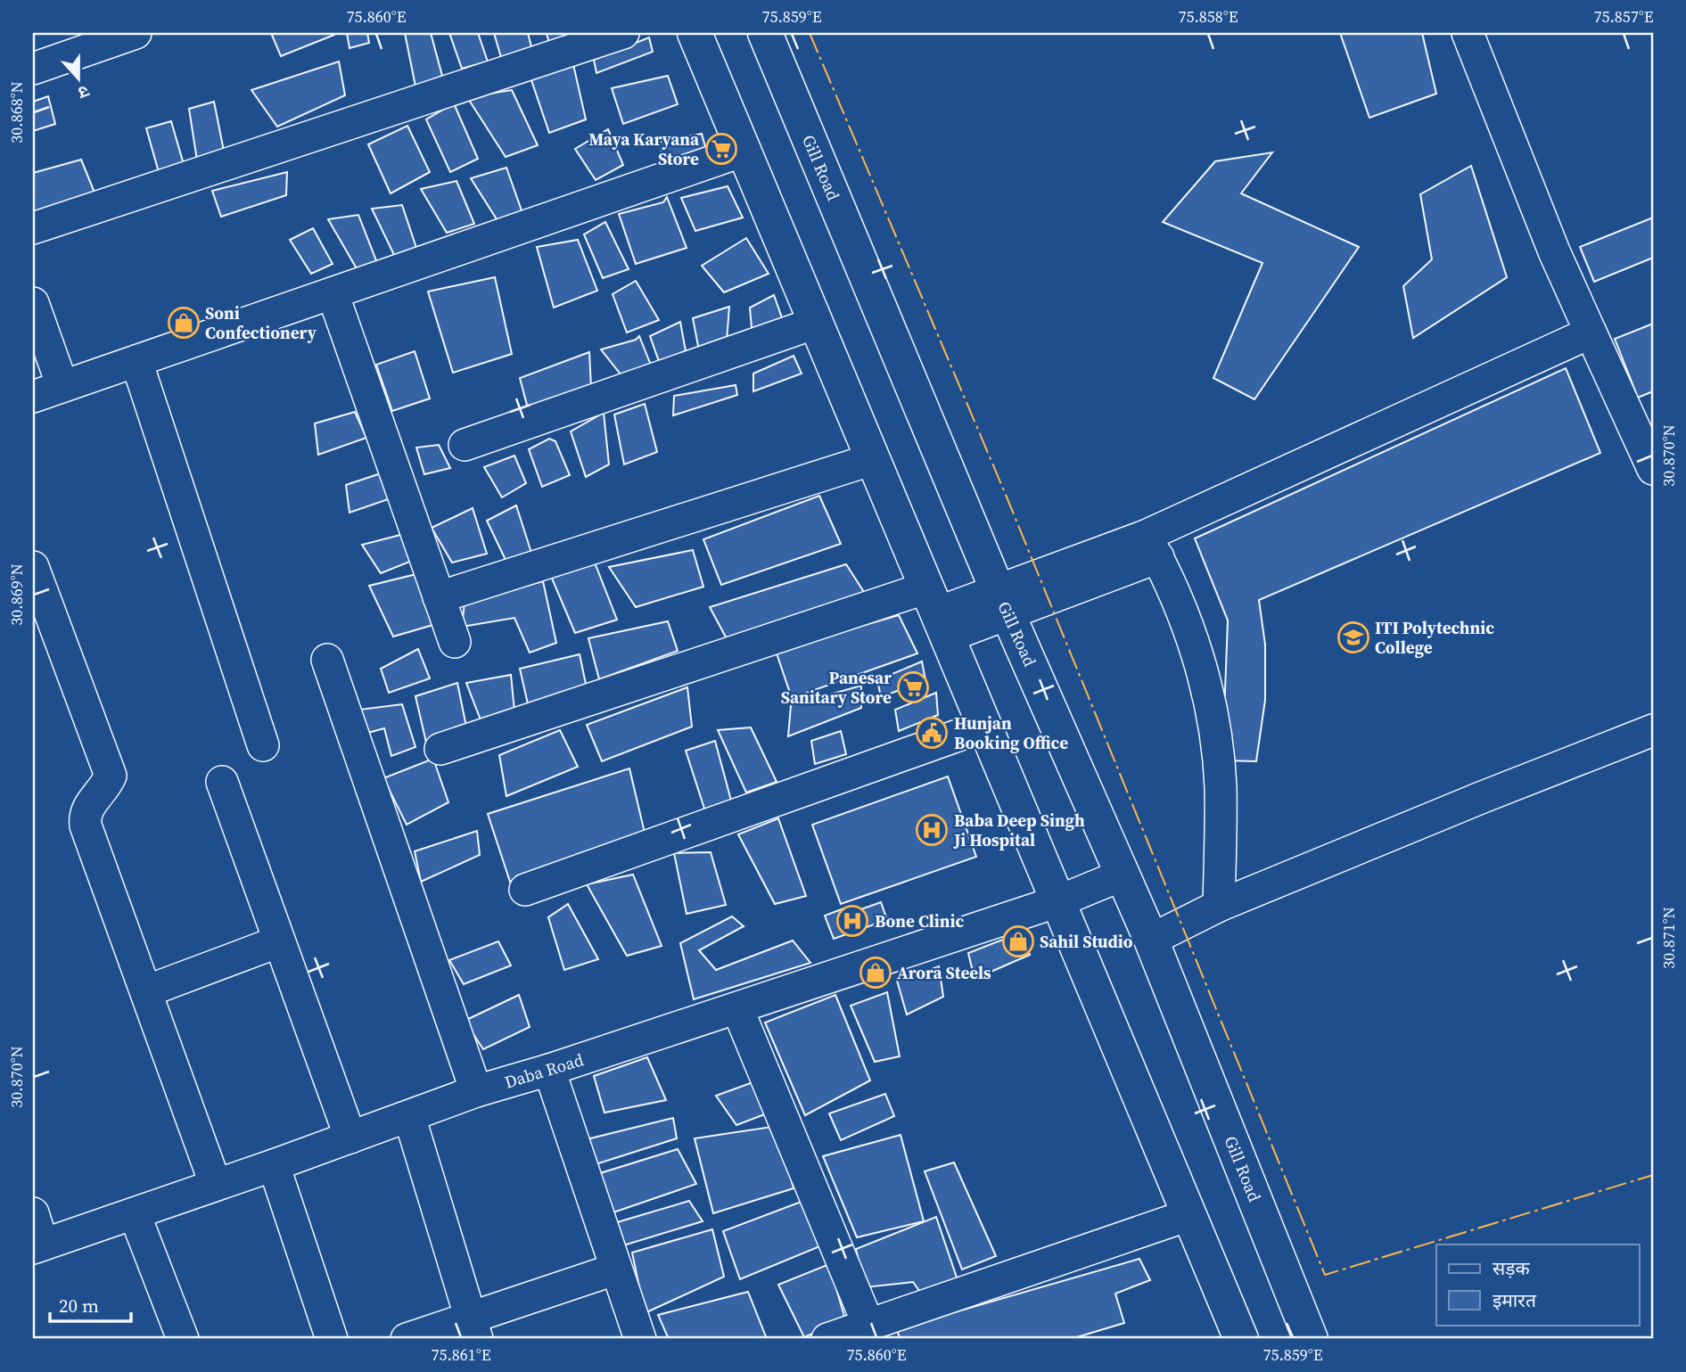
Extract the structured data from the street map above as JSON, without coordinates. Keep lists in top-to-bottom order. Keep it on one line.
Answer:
{"streets":{"main road":["Gill Road"],"street":["Daba Road"]},"crossings":[["Gill Road","Daba Road"]],"places":{"supermarket":["Maya Karyana Store","Panesar Sanitary Store"],"shop":["Soni Confectionery","Sahil Studio","Arora Steels"],"school or university":["ITI Polytechnic College"],"public building":["Hunjan Booking Office"],"hospital":["Baba Deep Singh Ji Hospital","Bone Clinic"]},"legend":["सड़क","इमारत"],"scale_bar":"20 m","north":"bottom","coordinates":["75.860°E","75.859°E","75.858°E","75.857°E","30.868°N","30.870°N","30.869°N","30.871°N","75.861°E"]}
